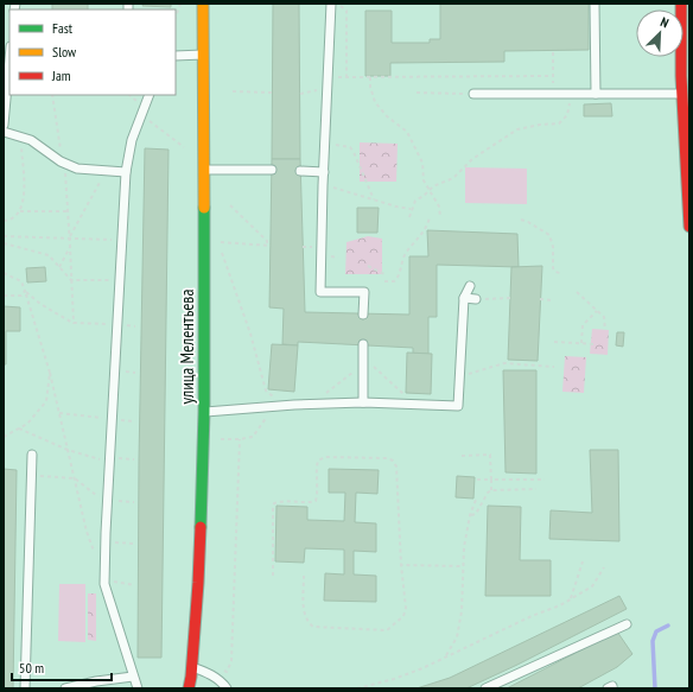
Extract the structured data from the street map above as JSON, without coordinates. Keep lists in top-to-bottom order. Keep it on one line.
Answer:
{"streets":{"street":["улица Мелентьева"]},"legend":["Fast","Slow","Jam"],"scale_bar":"50 m","north":"top right"}
